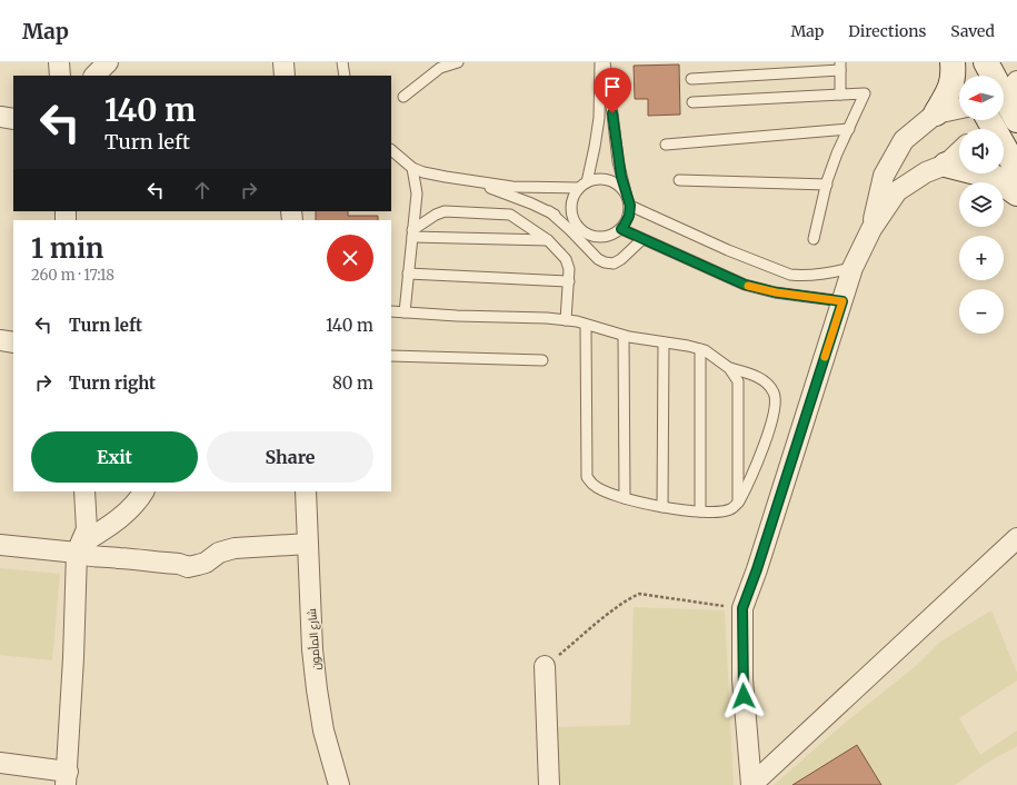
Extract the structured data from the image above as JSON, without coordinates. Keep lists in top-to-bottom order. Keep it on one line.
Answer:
{"streets":{"street":["شارع المأمون"]},"north":"left","page":{"header":"Map","nav":["Map","Directions","Saved"],"map_buttons":["+","−"],"turn":["140 m","Turn left"],"heading":["1 min","260 m · 17:18"],"list":[{"name":"Turn left","value":"140 m"},{"name":"Turn right","value":"80 m"}],"buttons":["Exit","Share"]}}
